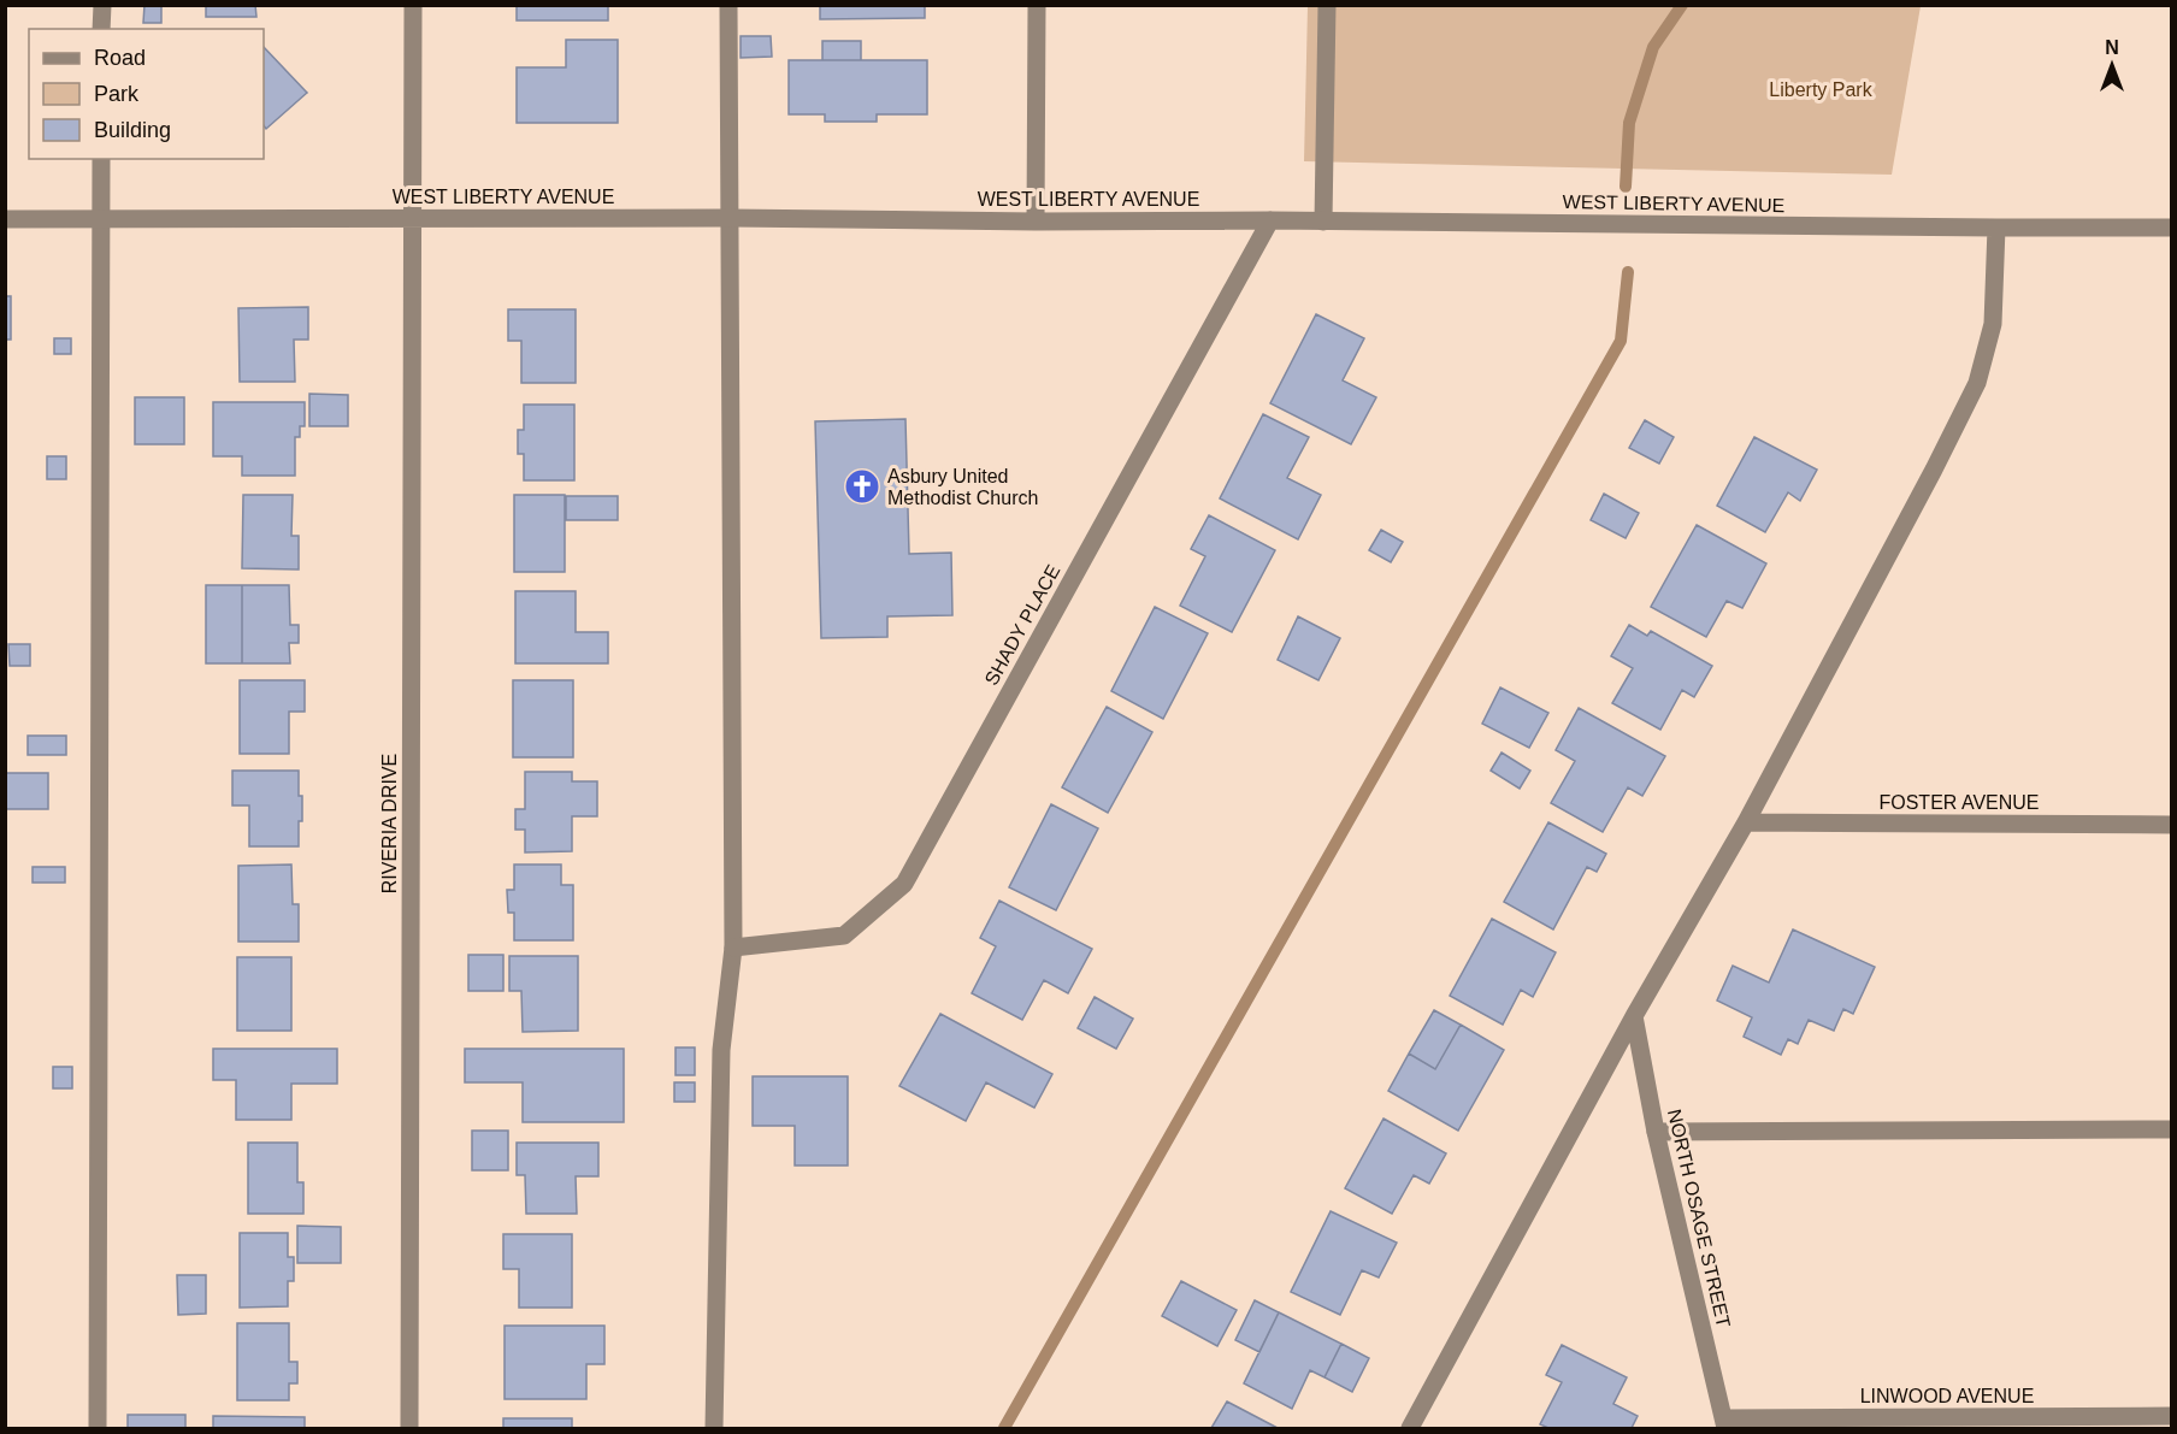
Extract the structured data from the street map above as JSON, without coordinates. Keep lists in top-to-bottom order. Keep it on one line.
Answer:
{"streets":{"street":["WEST LIBERTY AVENUE","SHADY PLACE","FOSTER AVENUE","RIVERIA DRIVE","NORTH OSAGE STREET","LINWOOD AVENUE"]},"crossings":[["WEST LIBERTY AVENUE","SHADY PLACE"],["WEST LIBERTY AVENUE","RIVERIA DRIVE"],["NORTH OSAGE STREET","LINWOOD AVENUE"]],"parks":["Liberty Park"],"places":{"church":["Asbury United Methodist Church"]},"legend":["Road","Park","Building"],"north":"top"}
